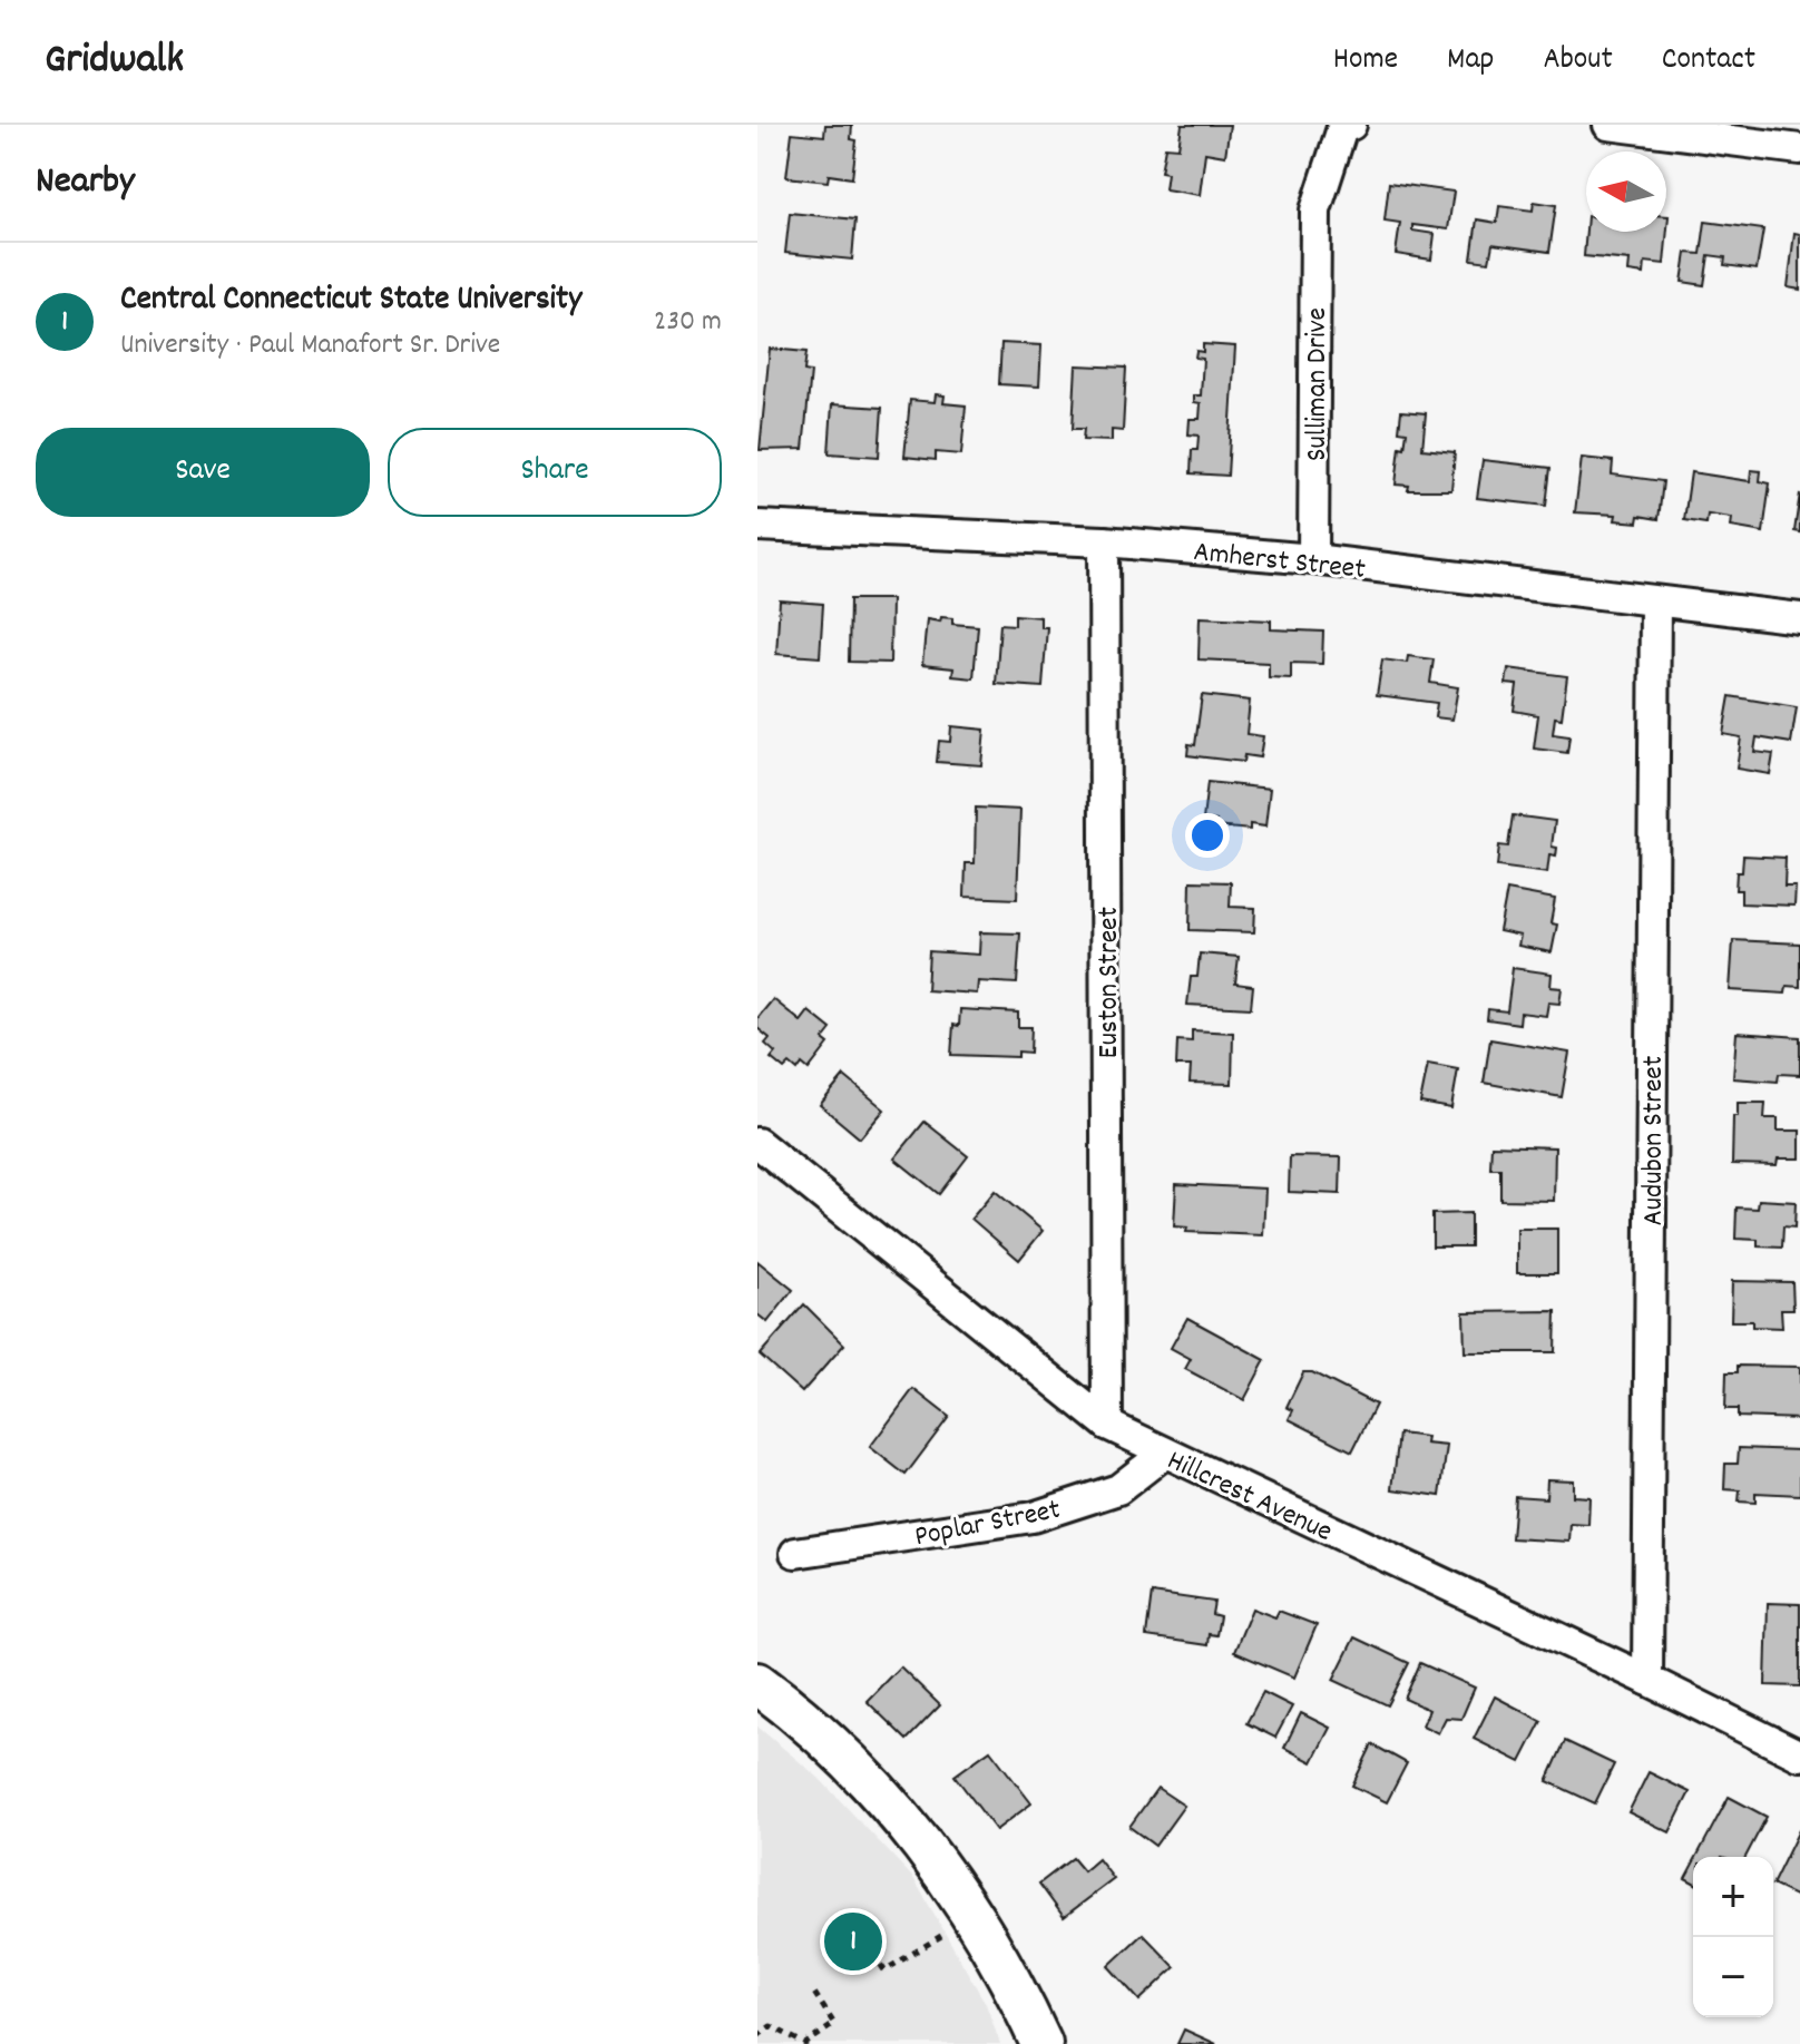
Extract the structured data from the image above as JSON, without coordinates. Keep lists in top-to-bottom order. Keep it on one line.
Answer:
{"streets":{"street":["Sulliman Drive","Amherst Street","Euston Street","Audubon Street","Hillcrest Avenue","Poplar Street"]},"crossings":[["Sulliman Drive","Amherst Street"],["Amherst Street","Euston Street"],["Amherst Street","Audubon Street"],["Euston Street","Hillcrest Avenue"],["Audubon Street","Hillcrest Avenue"],["Hillcrest Avenue","Poplar Street"]],"north":"left","page":{"header":"Gridwalk","nav":["Home","Map","About","Contact"],"heading":"Nearby","list":[{"mark":"1","name":"Central Connecticut State University","note":"University · Paul Manafort Sr. Drive","value":"230 m"}],"buttons":["Save","Share"],"map_buttons":["+","−"],"pins":"1"}}
